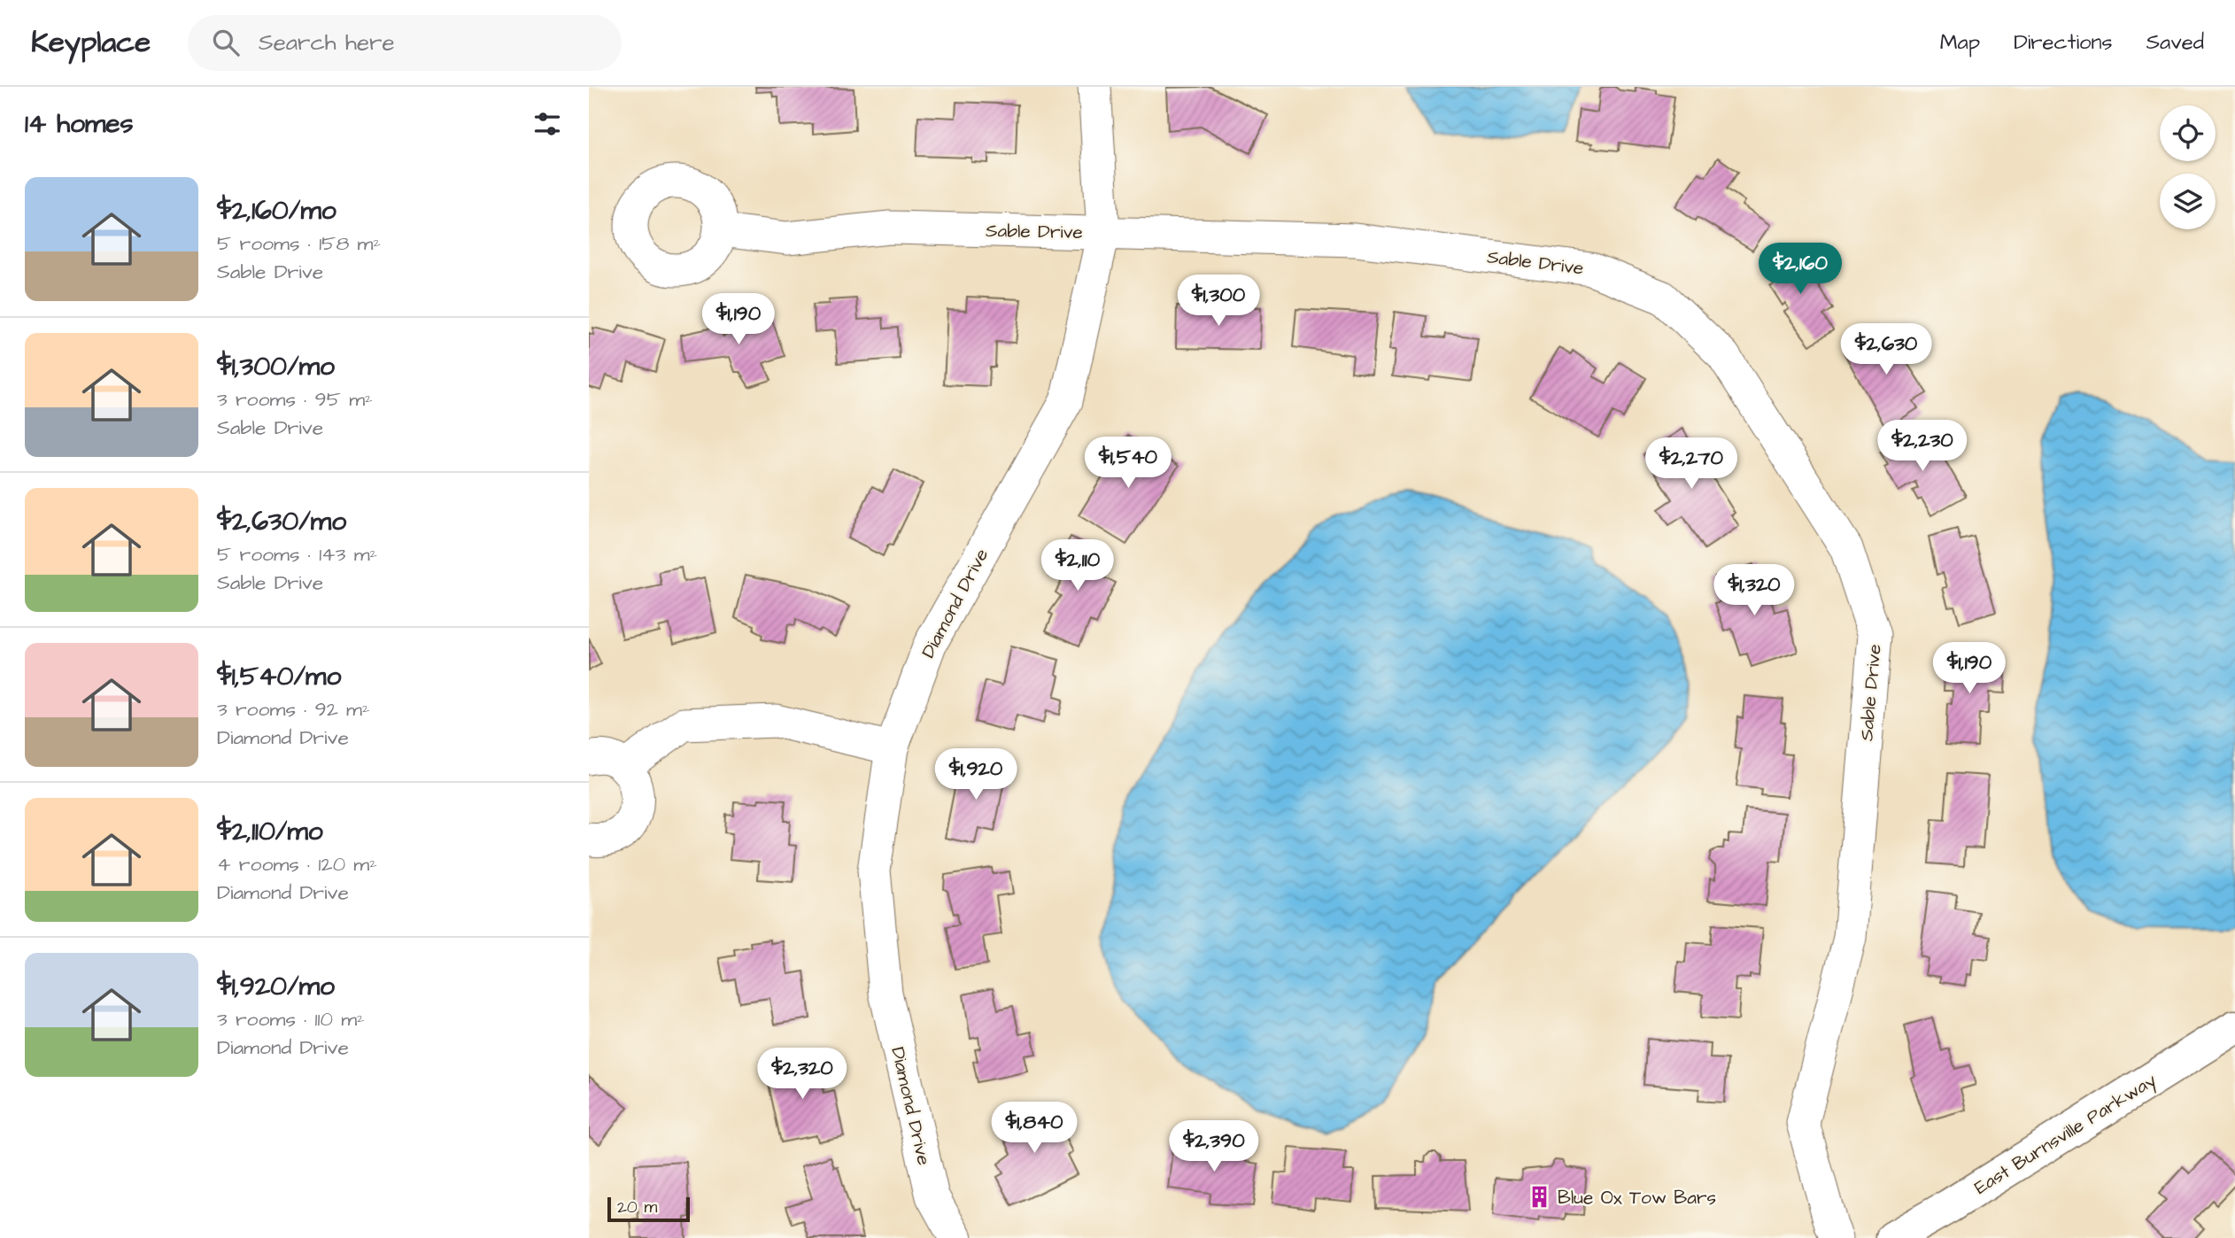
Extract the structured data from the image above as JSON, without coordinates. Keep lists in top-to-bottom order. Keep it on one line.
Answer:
{"streets":{"street":["Sable Drive","Diamond Drive","East Burnsville Parkway"]},"crossings":[["Sable Drive","Diamond Drive"]],"places":{"building":["Blue Ox Tow Bars"]},"scale_bar":"20 m","page":{"header":"Keyplace","search":"Search here","nav":["Map","Directions","Saved"],"heading":"14 homes","list":[{"name":"$2,160/mo","note":"5 rooms · 158 m² · Sable Drive"},{"name":"$1,300/mo","note":"3 rooms · 95 m² · Sable Drive"},{"name":"$2,630/mo","note":"5 rooms · 143 m² · Sable Drive"},{"name":"$1,540/mo","note":"3 rooms · 92 m² · Diamond Drive"},{"name":"$2,110/mo","note":"4 rooms · 120 m² · Diamond Drive"},{"name":"$1,920/mo","note":"3 rooms · 110 m² · Diamond Drive"}],"price":["$2,160","$1,300","$1,190","$2,630","$2,230","$1,540","$2,270","$2,110","$1,320","$1,190","$1,920","$2,320","$1,840","$2,390"],"scale":"20 m"}}
